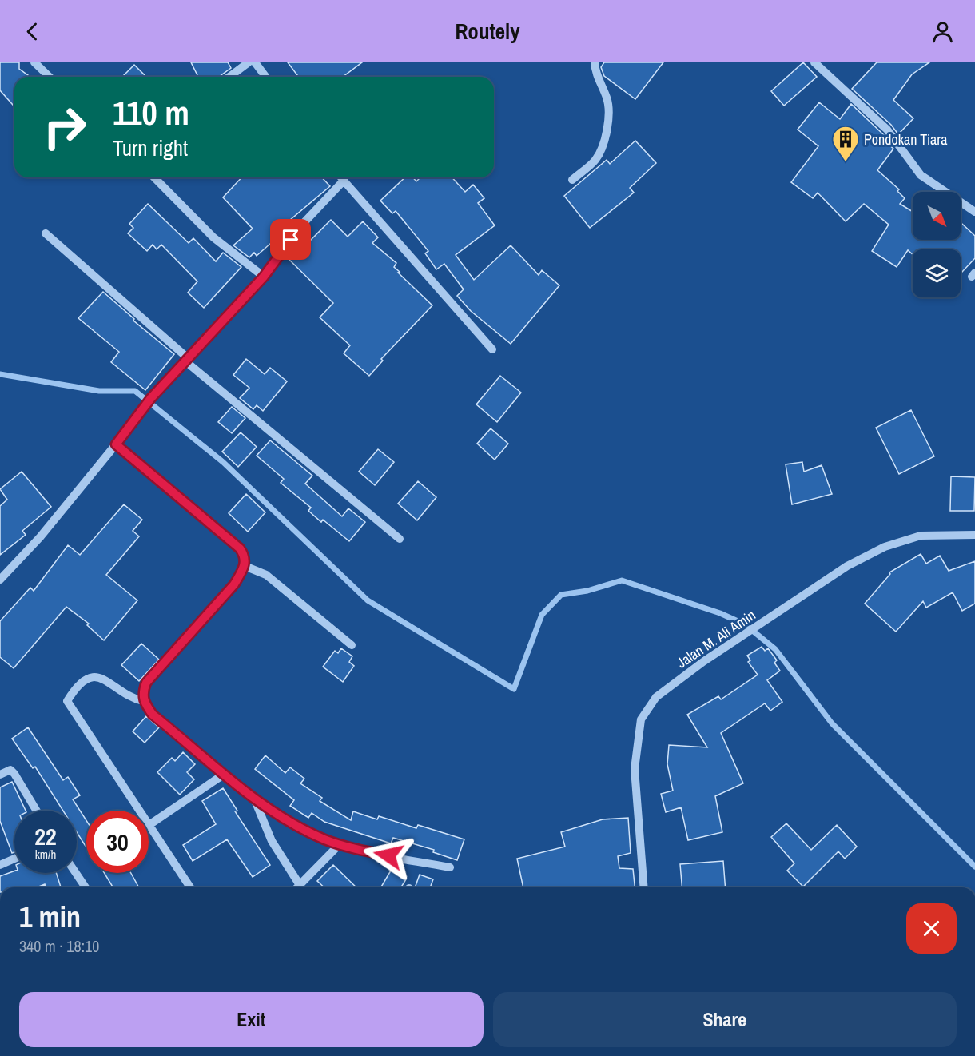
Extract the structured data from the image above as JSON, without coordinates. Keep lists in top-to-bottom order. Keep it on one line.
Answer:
{"streets":{"street":["Jalan M. Ali Amin"]},"places":{"building":["Pondokan Tiara"]},"north":"bottom right","page":{"header":"Routely","turn":["110 m","Turn right"],"speed":"22 km/h","limit":"30","heading":["1 min","340 m · 18:10"],"buttons":["Exit","Share"]}}
